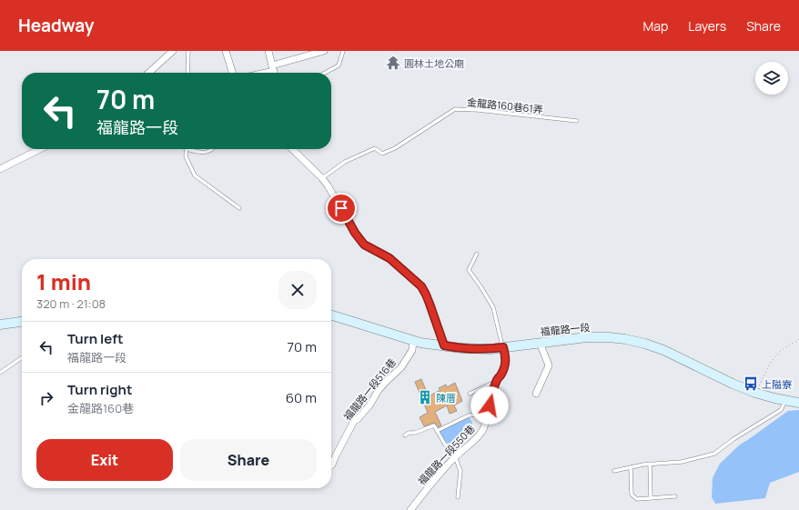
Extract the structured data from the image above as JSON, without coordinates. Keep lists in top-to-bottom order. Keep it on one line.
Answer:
{"streets":{"main road":["福龍路一段"],"street":["福龍路一段516巷","福龍路一段550巷"],"lane":["金龍路160巷61弄"]},"crossings":[["福龍路一段","福龍路一段516巷"],["福龍路一段","福龍路一段550巷"]],"places":{"temple":["圓林土地公廟"],"bus stop":["上隘寮"],"building":["陳厝"]},"page":{"header":"Headway","nav":["Map","Layers","Share"],"turn":["70 m","福龍路一段"],"heading":["1 min","320 m · 21:08"],"list":[{"name":"Turn left","note":"福龍路一段","value":"70 m"},{"name":"Turn right","note":"金龍路160巷","value":"60 m"}],"buttons":["Exit","Share"]}}
